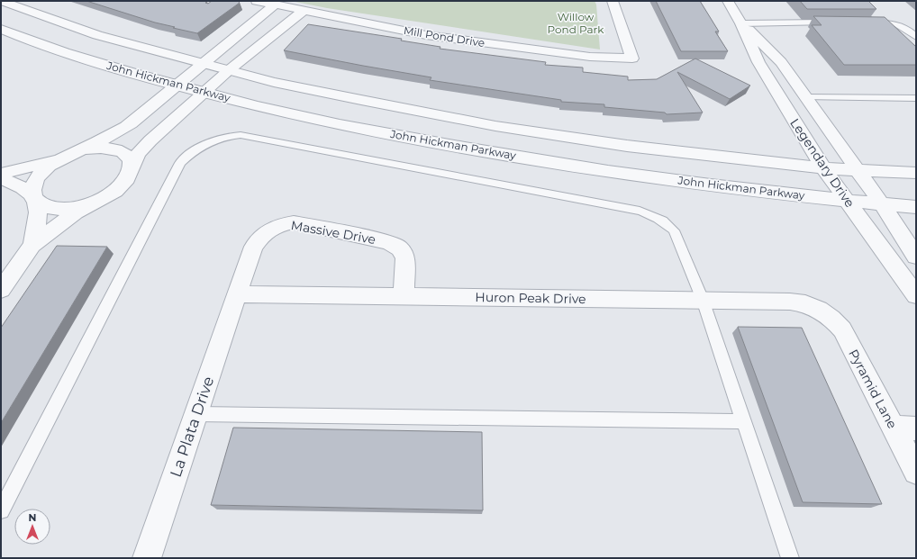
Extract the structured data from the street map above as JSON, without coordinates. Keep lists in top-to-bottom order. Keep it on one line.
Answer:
{"streets":{"street":["Mill Pond Drive","John Hickman Parkway","Legendary Drive","Massive Drive","Huron Peak Drive","Pyramid Lane","La Plata Drive"]},"crossings":[["John Hickman Parkway","Legendary Drive"],["Massive Drive","Huron Peak Drive"],["Massive Drive","La Plata Drive"],["Huron Peak Drive","Pyramid Lane"],["Huron Peak Drive","La Plata Drive"]],"parks":["Willow Pond Park"],"north":"top"}
